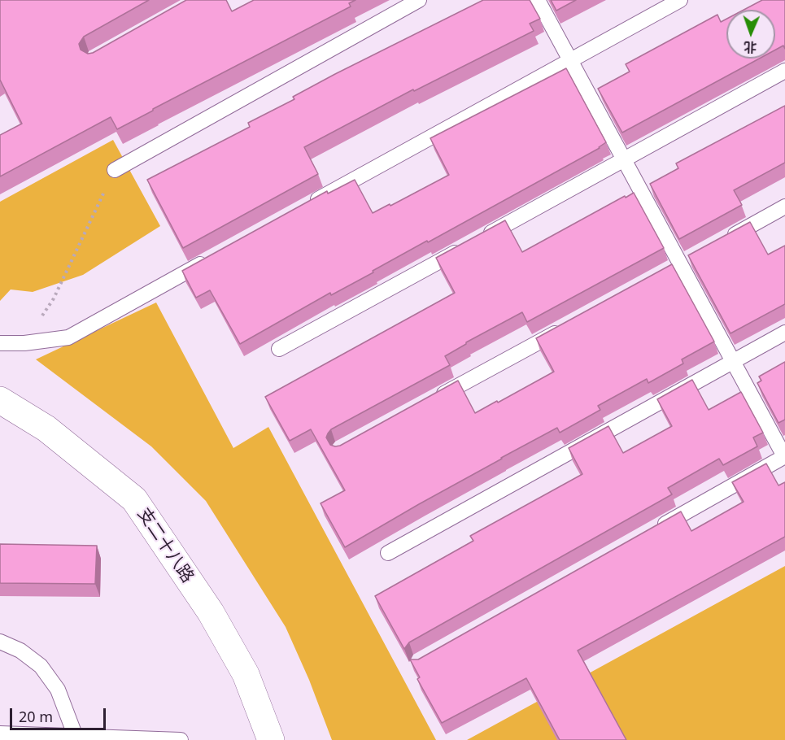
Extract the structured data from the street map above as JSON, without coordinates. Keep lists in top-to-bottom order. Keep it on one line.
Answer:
{"streets":{"street":["支二十八路"]},"scale_bar":"20 m","north":"bottom"}
